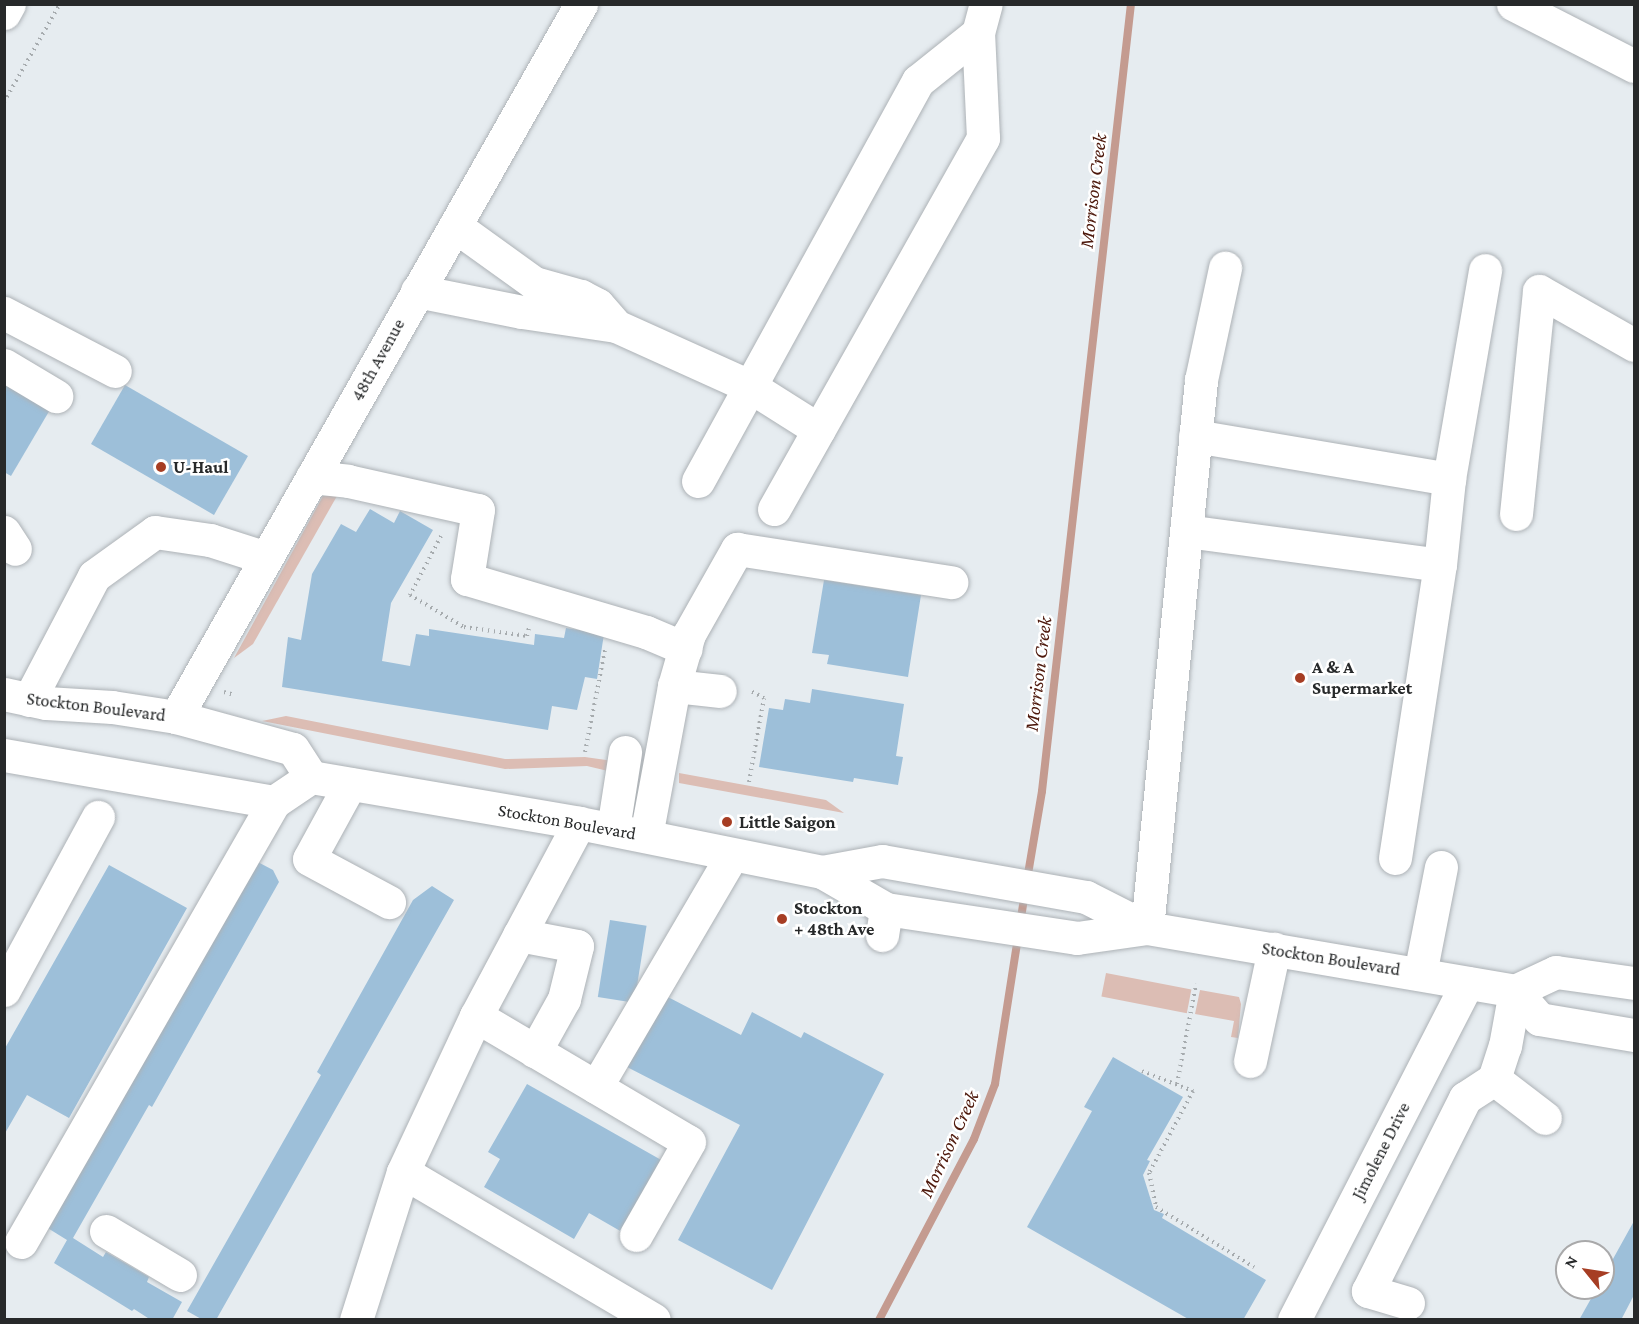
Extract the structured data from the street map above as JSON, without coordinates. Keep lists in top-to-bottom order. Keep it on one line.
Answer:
{"streets":{"main road":["48th Avenue","Stockton Boulevard","Jimolene Drive"]},"crossings":[["48th Avenue","Stockton Boulevard"],["Stockton Boulevard","Jimolene Drive"]],"water":["Morrison Creek"],"places":["U-Haul","A & A Supermarket","Little Saigon","Stockton + 48th Ave"],"north":"top left"}
